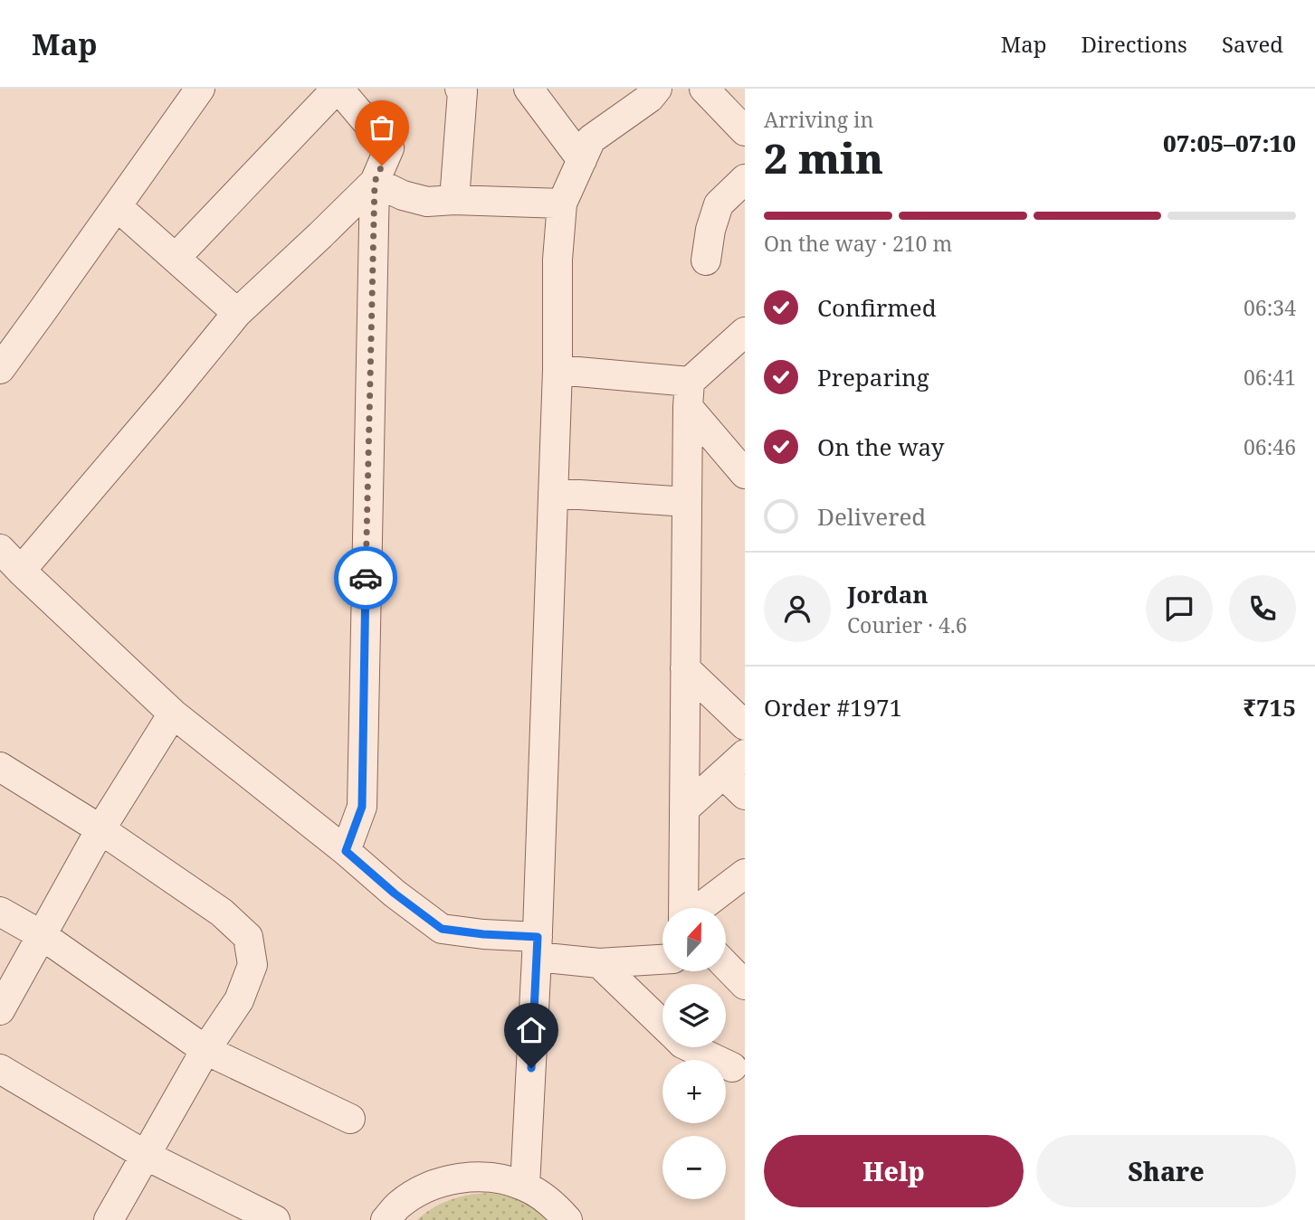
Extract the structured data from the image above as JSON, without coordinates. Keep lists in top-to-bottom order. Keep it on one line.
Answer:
{"north":"top","page":{"header":"Map","nav":["Map","Directions","Saved"],"heading":["2 min","Arriving in","07:05–07:10"],"panel":["Jordan","Courier · 4.6","Order #1971","₹715"],"bar":"On the way · 210 m","list":[["Confirmed","06:34"],["Preparing","06:41"],["On the way","06:46"],"Delivered"],"map_buttons":["+","−"],"buttons":["Help","Share"]}}
